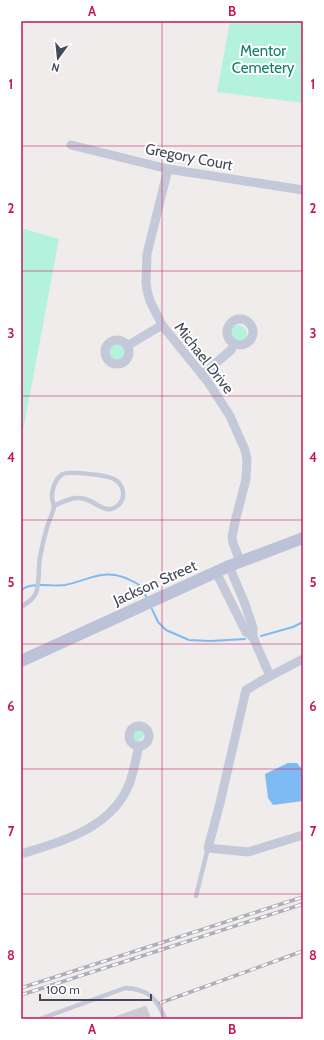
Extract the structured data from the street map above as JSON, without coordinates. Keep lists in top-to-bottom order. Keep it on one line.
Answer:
{"streets":{"street":["Gregory Court","Michael Drive","Jackson Street"]},"crossings":[["Gregory Court","Michael Drive"],["Michael Drive","Jackson Street"]],"parks":["Mentor Cemetery"],"scale_bar":"100 m","north":"bottom","grid":{"columns":["A","B"],"rows":["1","2","3","4","5","6","7","8"]}}
